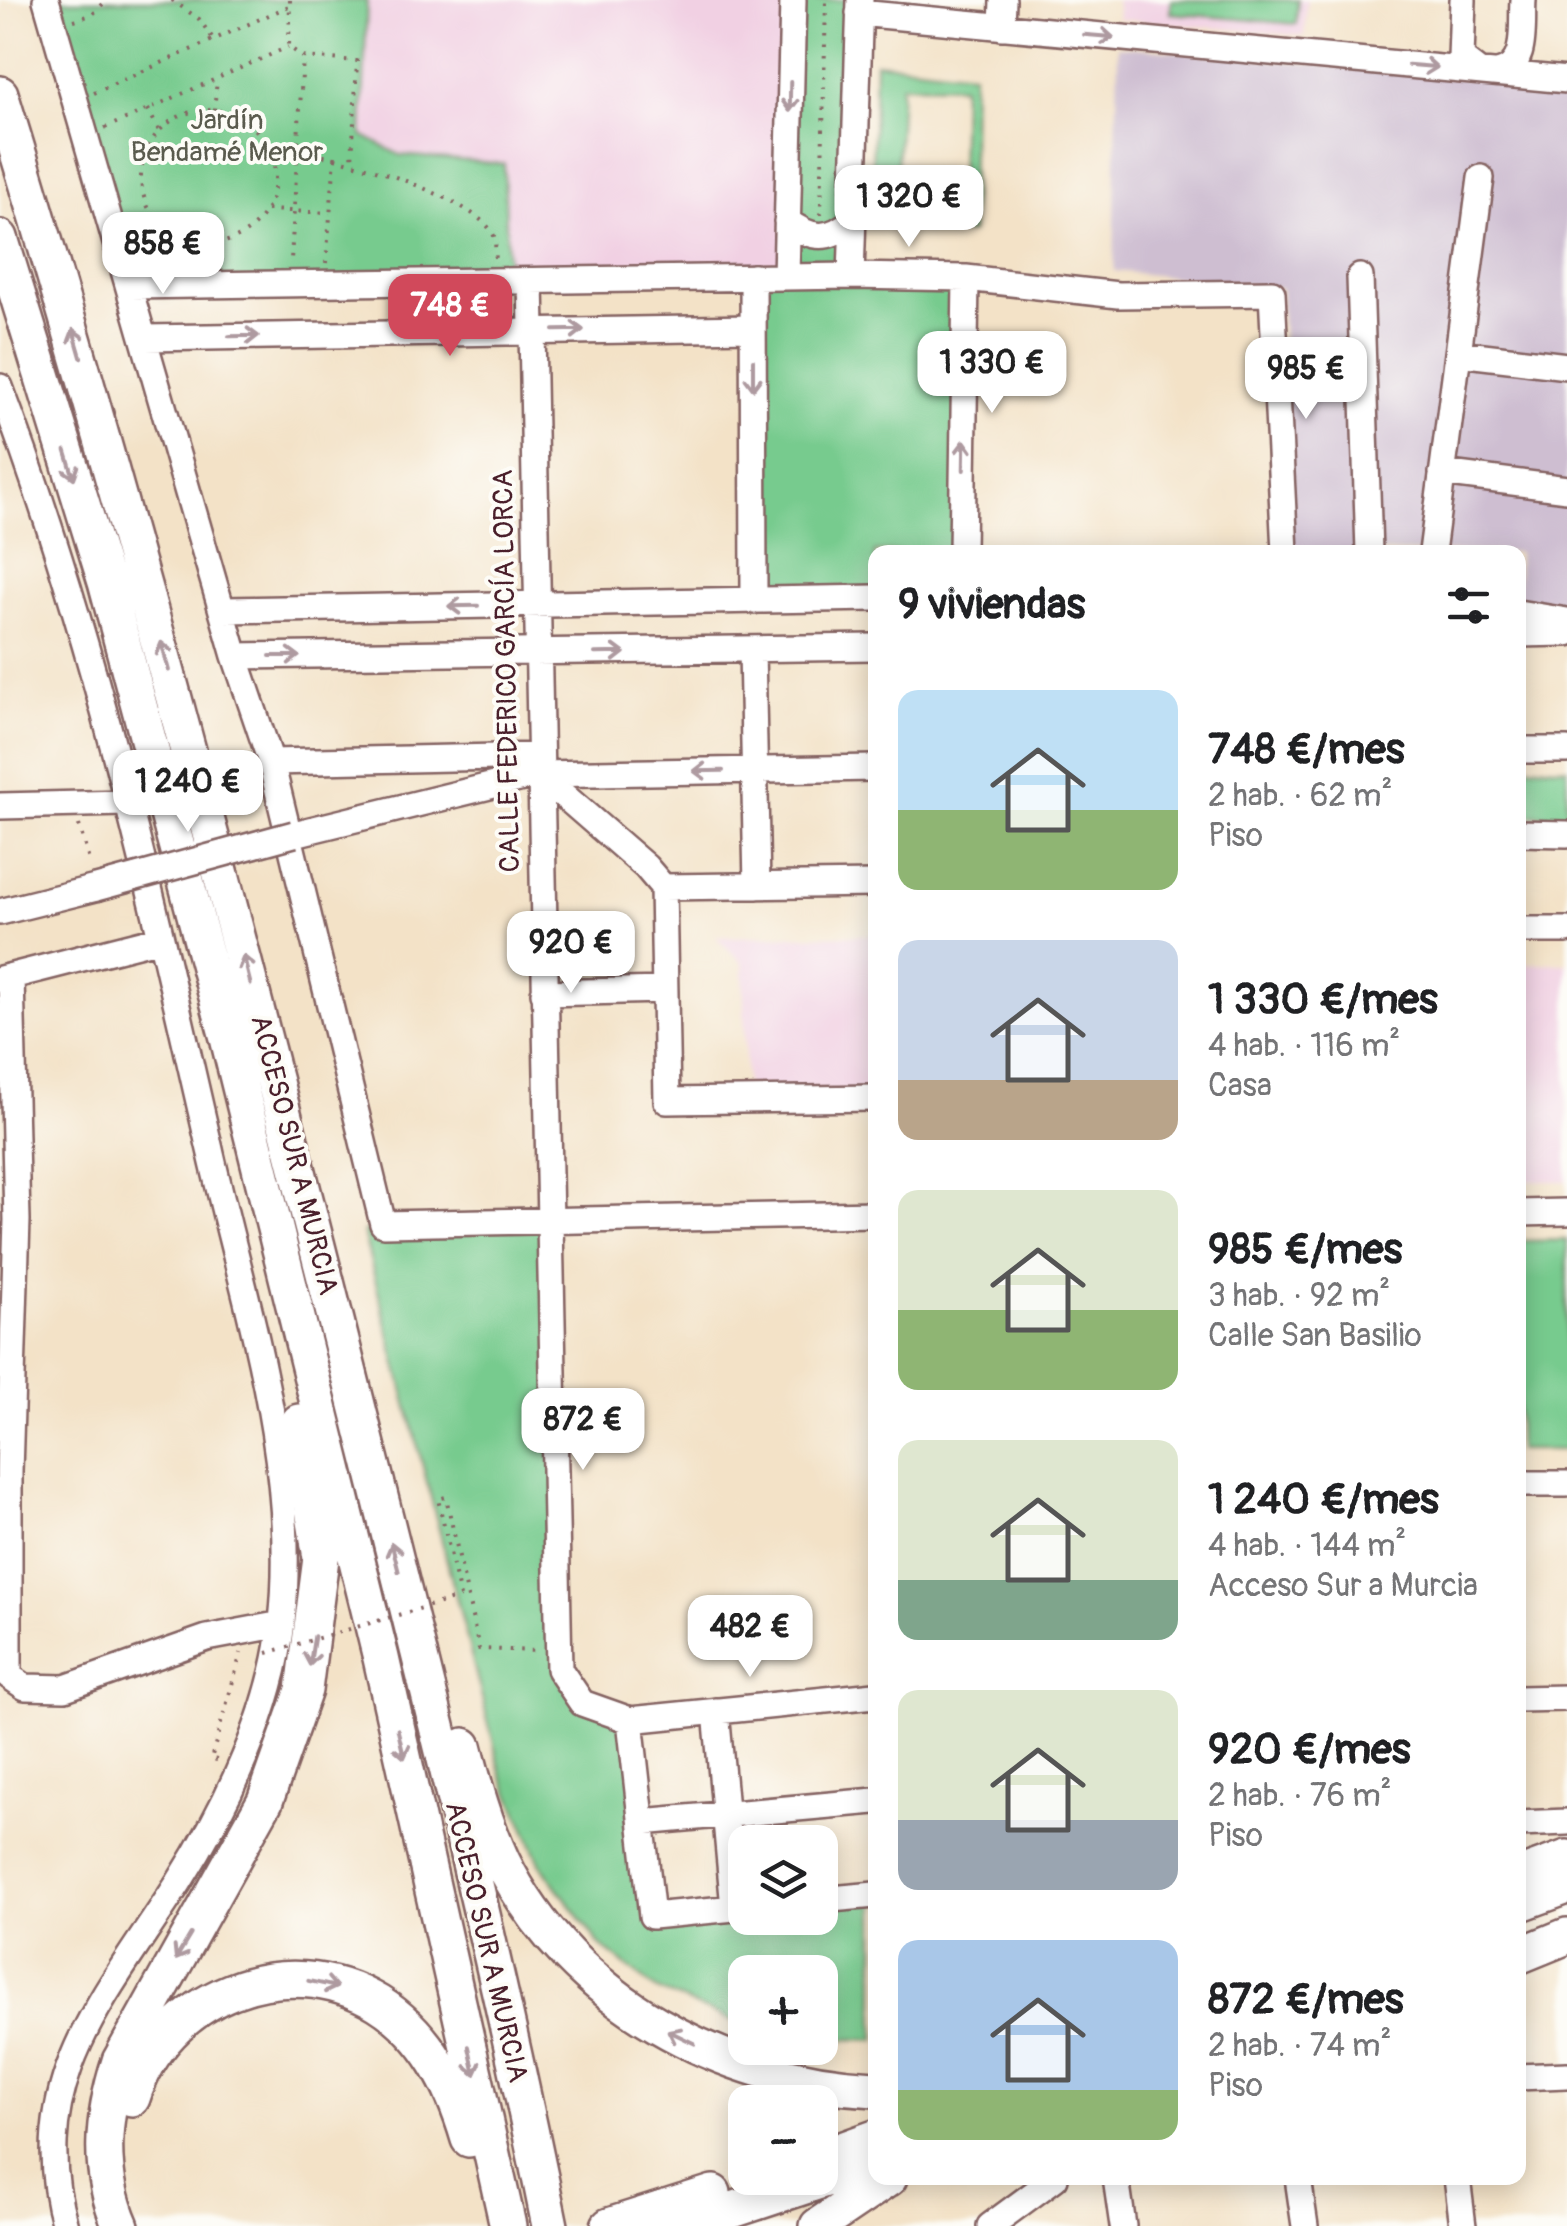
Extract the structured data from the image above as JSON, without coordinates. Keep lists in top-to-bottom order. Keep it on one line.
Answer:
{"streets":{"highway":["ACCESO SUR A MURCIA"],"street":["CALLE FEDERICO GARCÍA LORCA"]},"parks":["Jardín Bendamé Menor"],"page":{"price":["1 320 €","858 €","748 €","1 330 €","985 €","1 240 €","920 €","872 €","482 €"],"heading":"9 viviendas","list":[{"name":"748 €/mes","note":"2 hab. · 62 m² · Piso"},{"name":"1 330 €/mes","note":"4 hab. · 116 m² · Casa"},{"name":"985 €/mes","note":"3 hab. · 92 m² · Calle San Basilio"},{"name":"1 240 €/mes","note":"4 hab. · 144 m² · Acceso Sur a Murcia"},{"name":"920 €/mes","note":"2 hab. · 76 m² · Piso"},{"name":"872 €/mes","note":"2 hab. · 74 m² · Piso"}],"map_buttons":["+","−"]}}
